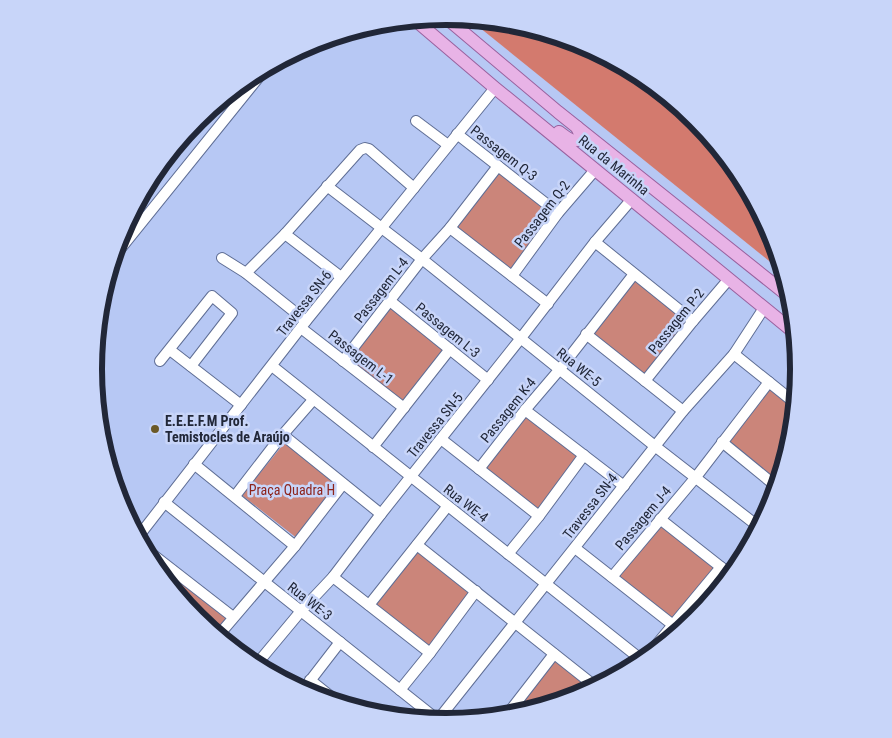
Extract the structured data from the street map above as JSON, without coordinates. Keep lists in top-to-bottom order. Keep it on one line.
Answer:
{"streets":{"main road":["Rua da Marinha"],"street":["Passagem Q-3","Passagem Q-2","Passagem L-4","Travessa SN-6","Passagem P-2","Passagem L-3","Passagem L-1","Rua WE-5","Passagem K-4","Travessa SN-5","Rua WE-4","Travessa SN-4","Passagem J-4","Rua WE-3"]},"crossings":[["Passagem Q-3","Passagem Q-2"],["Passagem Q-3","Passagem L-4"],["Passagem Q-3","Travessa SN-6"],["Rua da Marinha","Passagem Q-2"],["Rua da Marinha","Travessa SN-6"],["Rua da Marinha","Passagem P-2"],["Rua da Marinha","Travessa SN-5"],["Rua da Marinha","Travessa SN-4"],["Passagem L-4","Passagem L-3"],["Passagem L-4","Passagem L-1"],["Passagem L-4","Rua WE-5"],["Travessa SN-6","Passagem L-1"],["Travessa SN-6","Rua WE-5"],["Travessa SN-6","Rua WE-4"],["Travessa SN-6","Rua WE-3"],["Passagem L-3","Travessa SN-5"],["Rua WE-5","Passagem K-4"],["Rua WE-5","Travessa SN-5"],["Rua WE-5","Travessa SN-4"],["Rua WE-5","Passagem J-4"],["Travessa SN-5","Rua WE-4"],["Travessa SN-5","Rua WE-3"],["Rua WE-4","Travessa SN-4"]],"parks":["Praça Quadra H"],"places":["E.E.E.F.M Prof. Temistocles de Araújo"]}
